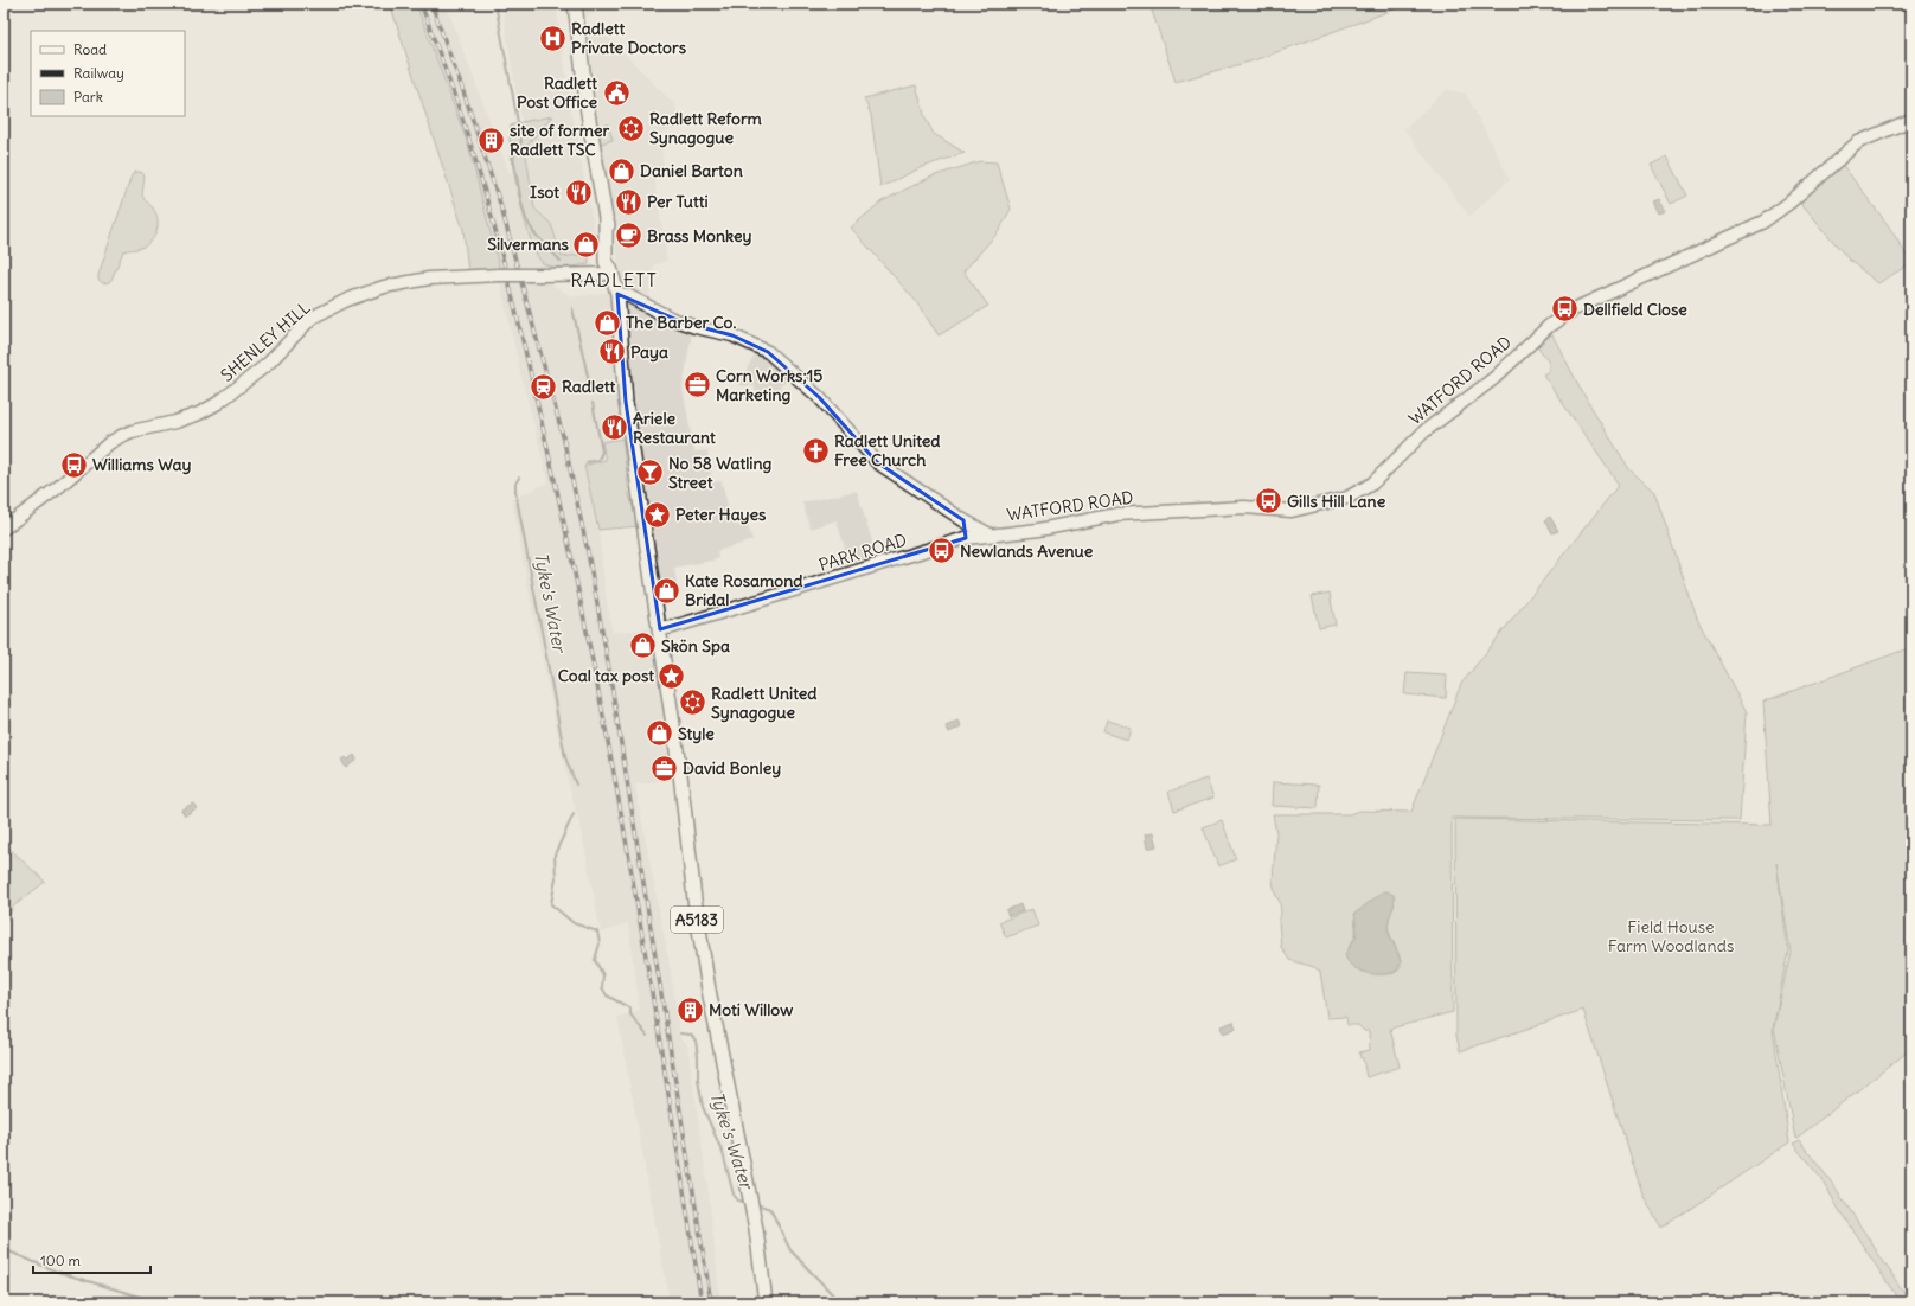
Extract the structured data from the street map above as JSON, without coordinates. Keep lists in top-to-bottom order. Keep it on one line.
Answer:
{"streets":{"main road":["SHENLEY HILL","WATFORD ROAD","PARK ROAD","A5183"]},"crossings":[["SHENLEY HILL","A5183"],["WATFORD ROAD","PARK ROAD"],["WATFORD ROAD","A5183"],["PARK ROAD","A5183"]],"districts":["RADLETT"],"water":["Tyke's Water"],"parks":["Field House Farm Woodlands"],"places":{"hospital":["Radlett Private Doctors"],"public building":["Radlett Post Office"],"synagogue":["Radlett Reform Synagogue","Radlett United Synagogue"],"building":["site of former Radlett TSC","Moti Willow"],"shop":["Daniel Barton","Silvermans","The Barber Co.","Kate Rosamond Bridal","Skön Spa","Style"],"restaurant":["Isot","Per Tutti","Paya","Ariele Restaurant"],"cafe":["Brass Monkey"],"bus stop":["Dellfield Close","Williams Way","Gills Hill Lane","Newlands Avenue"],"office":["Corn Works;15 Marketing","David Bonley"],"station":["Radlett"],"church":["Radlett United Free Church"],"bar":["No 58 Watling Street"],"place":["Peter Hayes","Coal tax post"]},"legend":["Road","Railway","Park"],"scale_bar":"100 m"}
